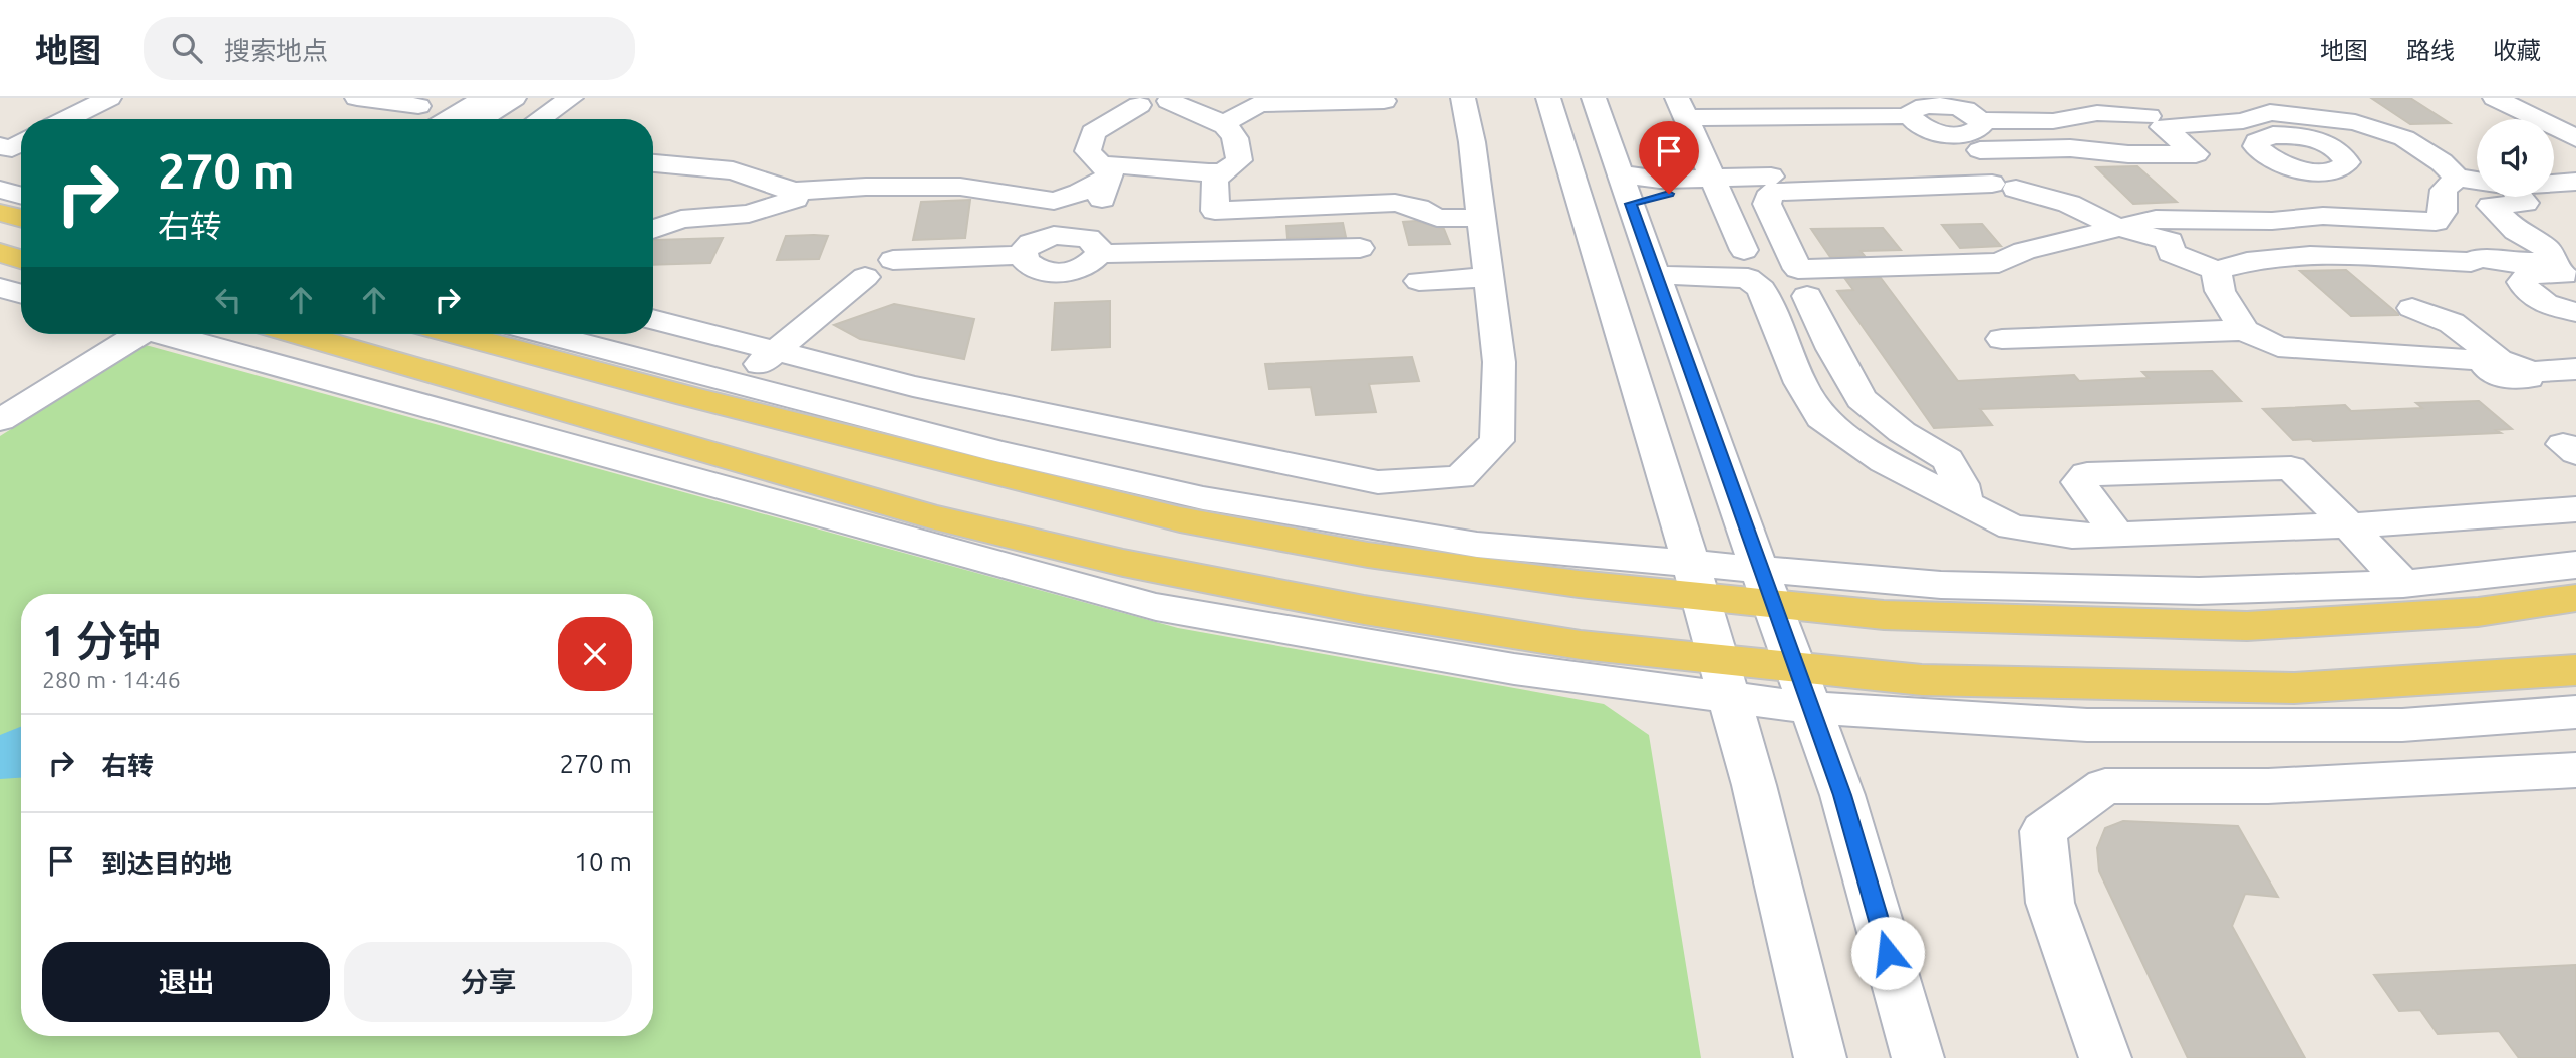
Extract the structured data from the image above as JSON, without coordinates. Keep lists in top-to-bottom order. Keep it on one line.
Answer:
{"page":{"header":"地图","search":"搜索地点","nav":["地图","路线","收藏"],"turn":["270 m","右转"],"heading":["1 分钟","280 m · 14:46"],"list":[{"name":"右转","value":"270 m"},{"name":"到达目的地","value":"10 m"}],"buttons":["退出","分享"]}}
